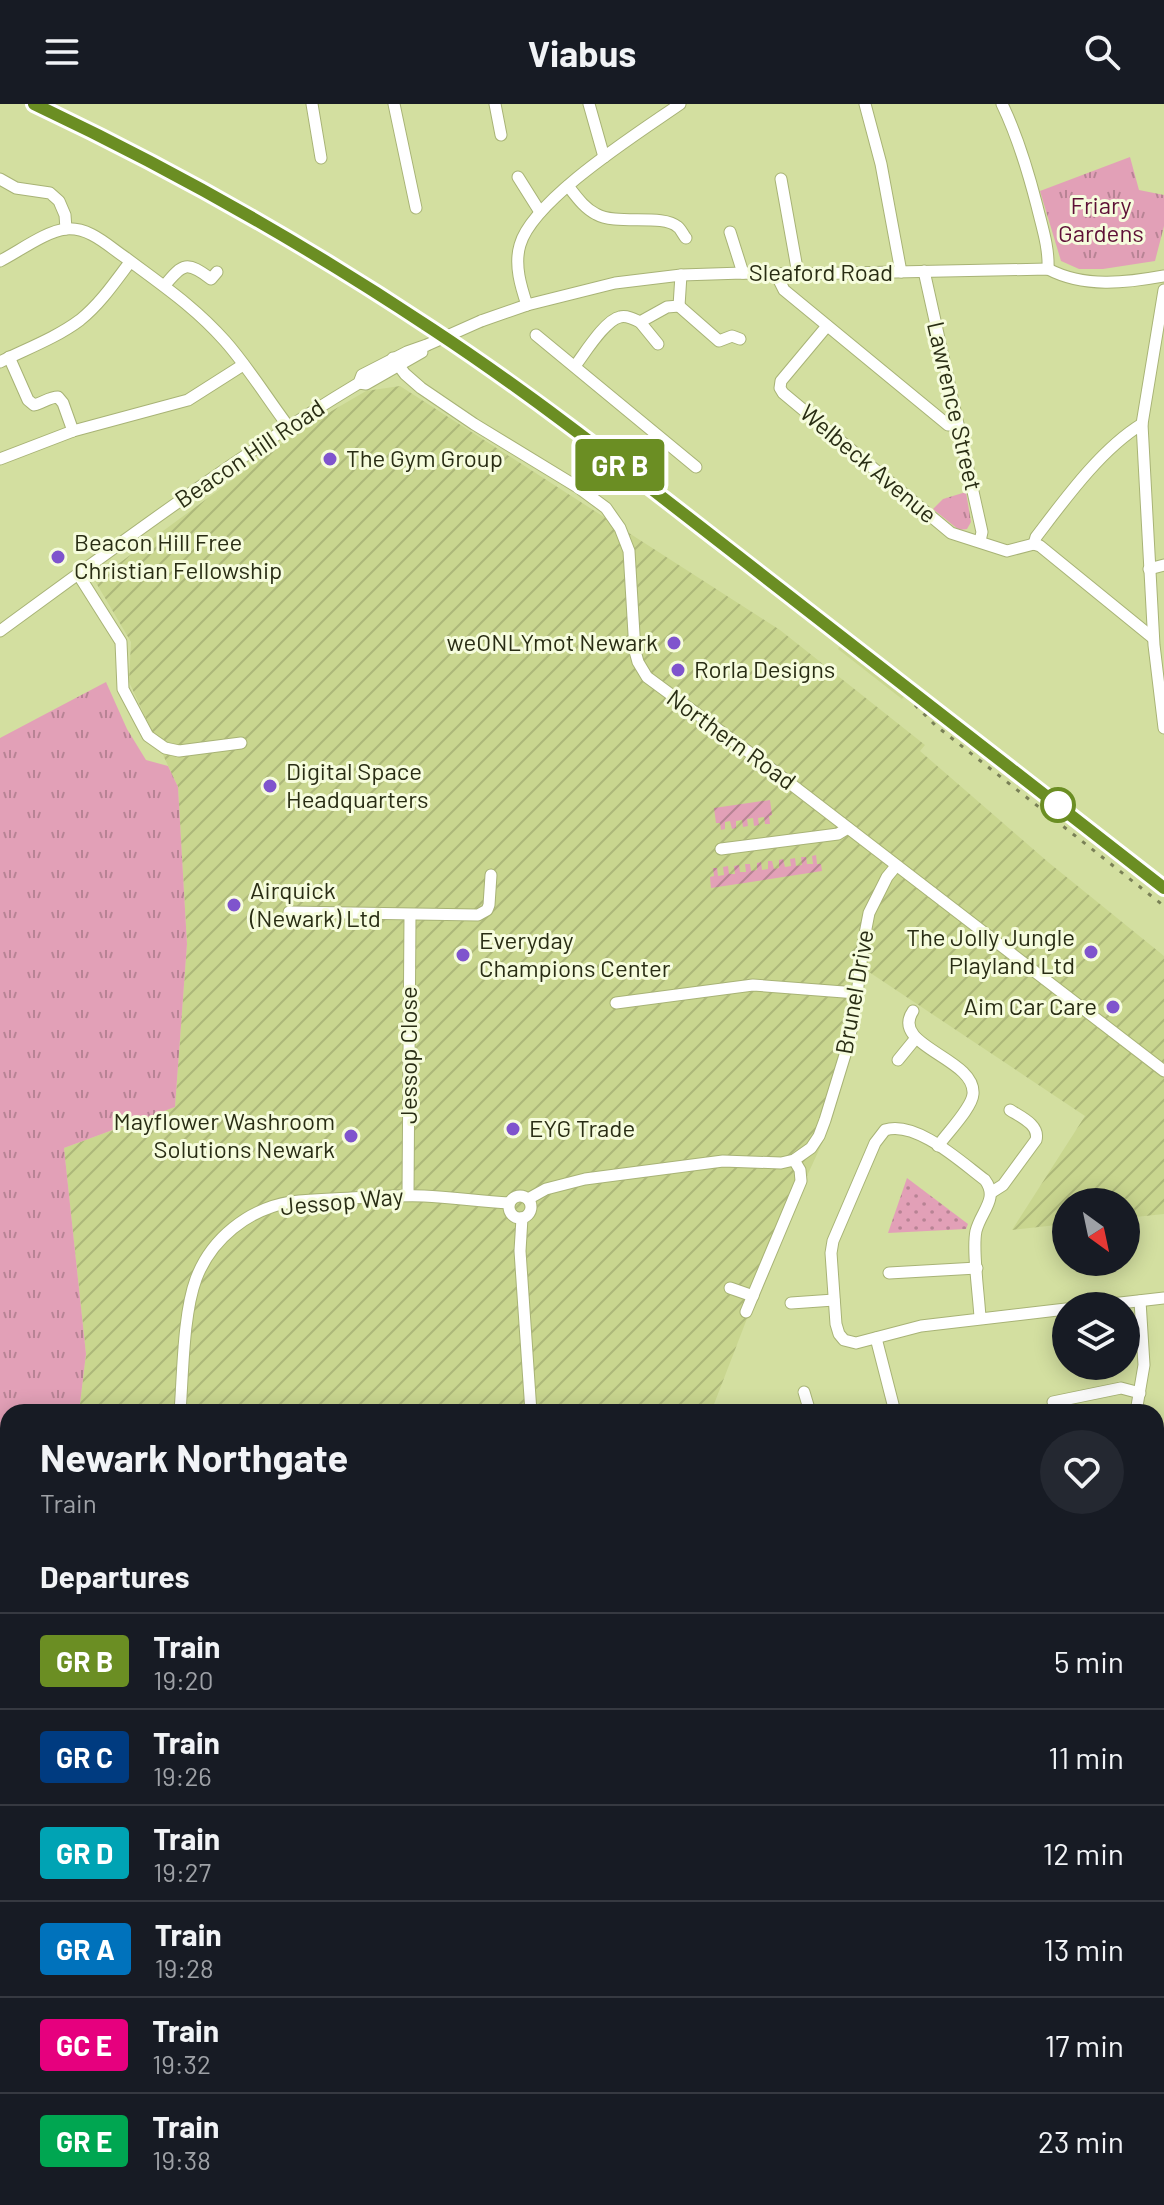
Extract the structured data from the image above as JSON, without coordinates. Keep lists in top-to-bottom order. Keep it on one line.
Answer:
{"streets":{"street":["Sleaford Road","Lawrence Street","Beacon Hill Road","Welbeck Avenue","Northern Road","Brunel Drive","Jessop Close","Jessop Way"]},"crossings":[["Sleaford Road","Lawrence Street"],["Lawrence Street","Welbeck Avenue"],["Beacon Hill Road","Northern Road"],["Northern Road","Brunel Drive"],["Jessop Close","Jessop Way"]],"parks":["Friary Gardens"],"places":["The Gym Group","Beacon Hill Free Christian Fellowship","weONLYmot Newark","Rorla Designs","Digital Space Headquarters","Airquick (Newark) Ltd","The Jolly Jungle Playland Ltd","Everyday Champions Center","Aim Car Care","EYG Trade","Mayflower Washroom Solutions Newark"],"north":"bottom right","page":{"header":"Viabus","on_map":"GR B","heading":[["Newark Northgate","Train"],"Departures"],"list":[{"mark":"GR B","name":"Train","note":"19:20","value":"5 min"},{"mark":"GR C","name":"Train","note":"19:26","value":"11 min"},{"mark":"GR D","name":"Train","note":"19:27","value":"12 min"},{"mark":"GR A","name":"Train","note":"19:28","value":"13 min"},{"mark":"GC E","name":"Train","note":"19:32","value":"17 min"},{"mark":"GR E","name":"Train","note":"19:38","value":"23 min"}]}}
